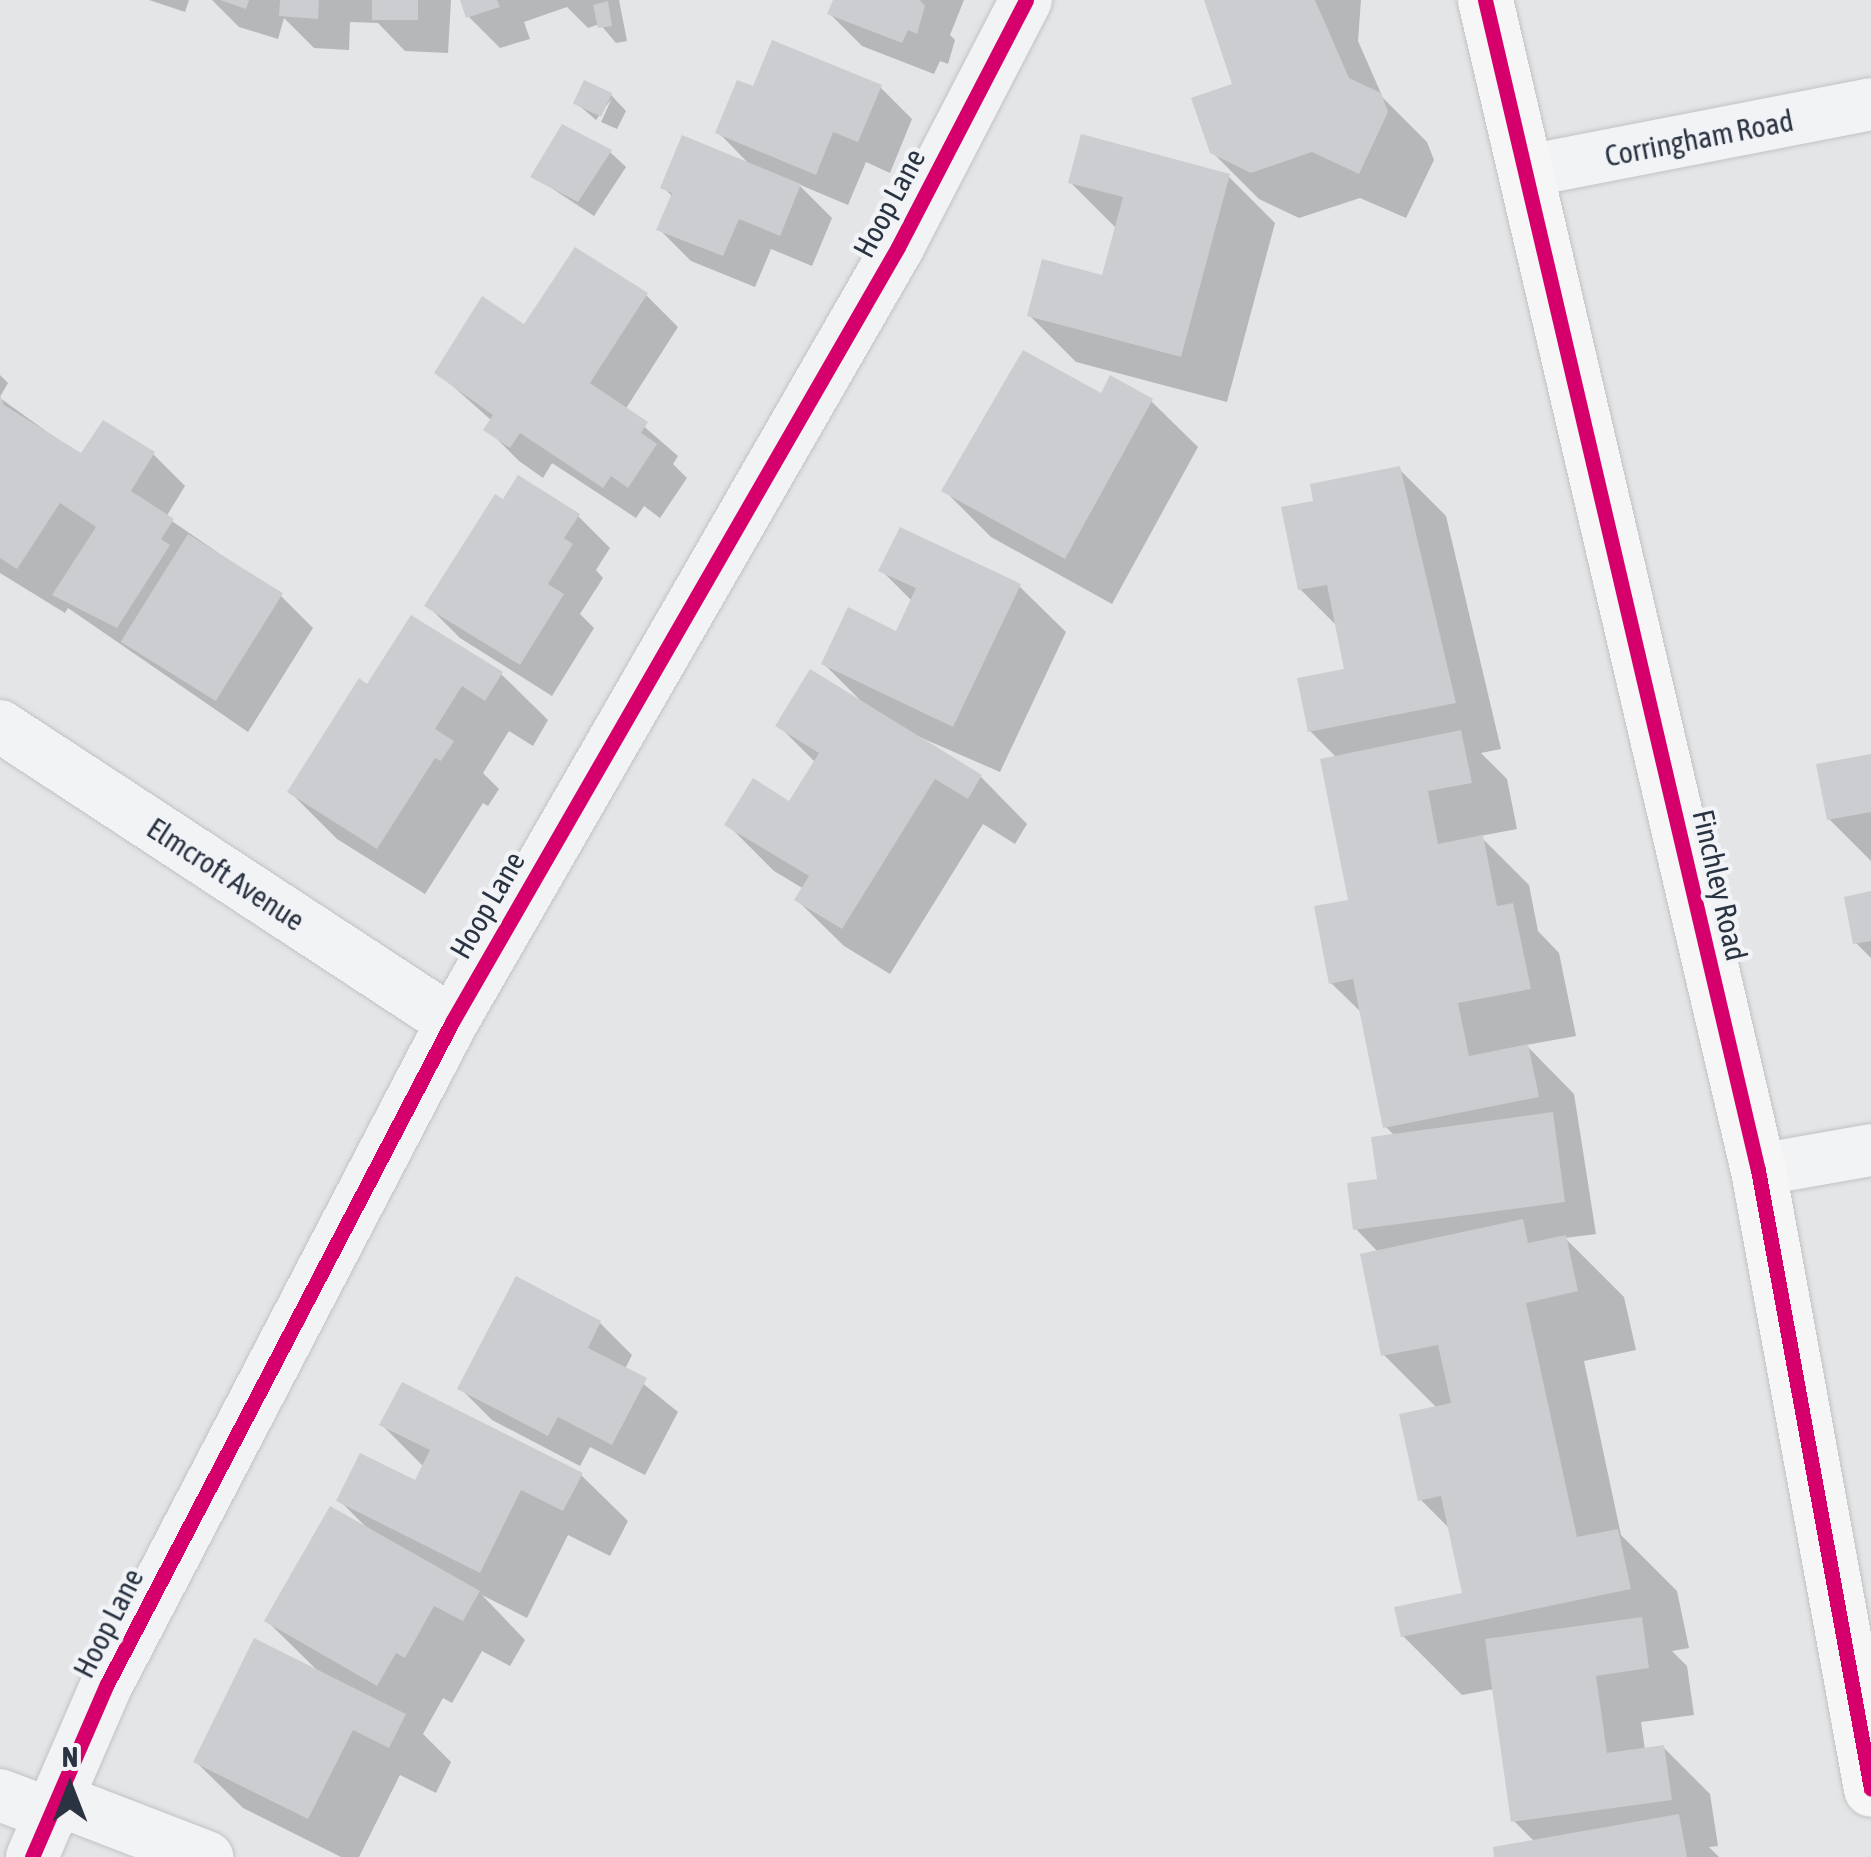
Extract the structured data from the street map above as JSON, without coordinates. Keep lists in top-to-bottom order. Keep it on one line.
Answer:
{"streets":{"main road":["Finchley Road"],"street":["Corringham Road","Hoop Lane","Elmcroft Avenue"]},"crossings":[["Corringham Road","Finchley Road"],["Hoop Lane","Elmcroft Avenue"]],"north":"top"}
